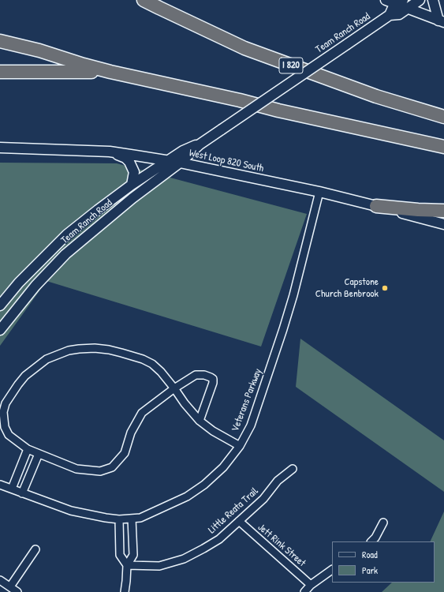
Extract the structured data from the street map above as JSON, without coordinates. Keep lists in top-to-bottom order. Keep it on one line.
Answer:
{"streets":{"highway":["I 820"],"street":["Team Ranch Road","West Loop 820 South","Veterans Parkway","Little Reata Trail","Jett Rink Street"]},"crossings":[["Team Ranch Road","West Loop 820 South"],["West Loop 820 South","Veterans Parkway"],["Little Reata Trail","Jett Rink Street"]],"places":["Capstone Church Benbrook"],"legend":["Road","Park"]}
